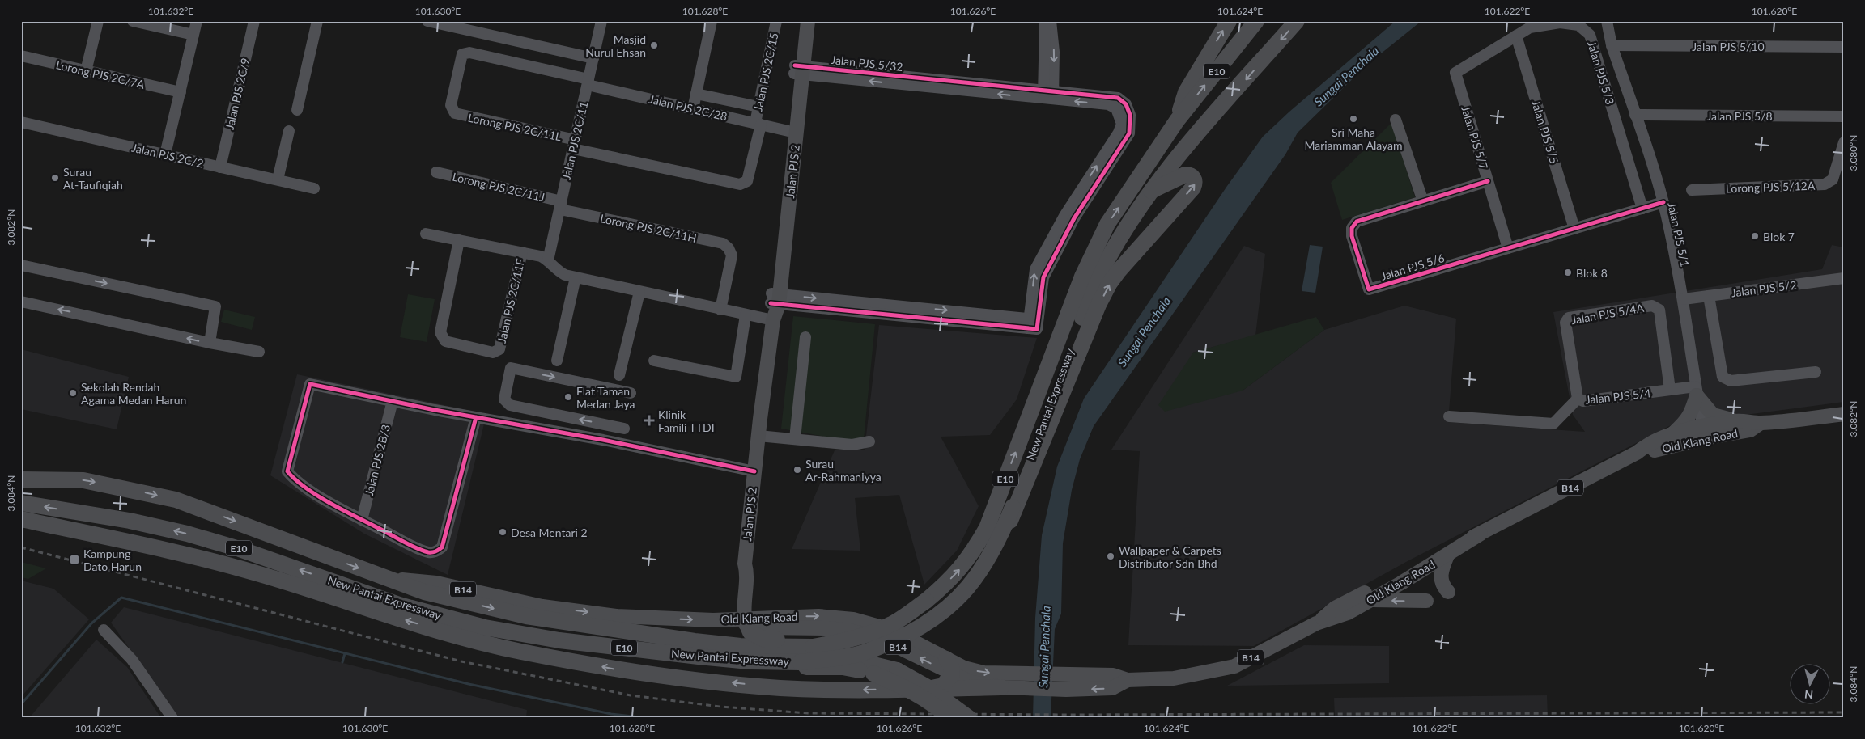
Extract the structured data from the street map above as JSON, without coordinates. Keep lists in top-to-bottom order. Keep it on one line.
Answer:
{"streets":{"highway":["E10","New Pantai Expressway"],"main road":["Jalan PJS 2","Old Klang Road","B14"],"street":["Jalan PJS 5/10","Jalan PJS 5/32","Jalan PJS 2C/15","Jalan PJS 5/3","Lorong PJS 2C/7A","Jalan PJS 2C/9","Jalan PJS 2C/28","Jalan PJS 5/8","Lorong PJS 2C/11L","Jalan PJS 5/5","Jalan PJS 5/7","Jalan PJS 2C/11","Jalan PJS 2C/2","Lorong PJS 2C/11J","Lorong PJS 5/12A","Lorong PJS 2C/11H","Jalan PJS 5/1","Jalan PJS 5/6","Jalan PJS 5/2","Jalan PJS 2C/11F","Jalan PJS 5/4A","Jalan PJS 5/4","Jalan PJS 2B/3"]},"crossings":[["Jalan PJS 5/10","Jalan PJS 5/1"],["Jalan PJS 5/32","Jalan PJS 2"],["Jalan PJS 2C/15","Jalan PJS 2C/28"],["Jalan PJS 2C/15","Lorong PJS 2C/11L"],["Jalan PJS 5/3","Jalan PJS 5/5"],["Jalan PJS 5/3","Jalan PJS 5/7"],["Jalan PJS 5/3","Jalan PJS 5/6"],["Jalan PJS 2C/9","Jalan PJS 2C/2"],["Jalan PJS 2C/28","Lorong PJS 2C/11L"],["Jalan PJS 2C/28","Jalan PJS 2C/11"],["Jalan PJS 2C/28","Jalan PJS 2"],["Jalan PJS 5/8","Jalan PJS 5/1"],["Lorong PJS 2C/11L","Jalan PJS 2C/11"],["Jalan PJS 5/5","Jalan PJS 5/6"],["Jalan PJS 5/7","Jalan PJS 5/6"],["Jalan PJS 2C/11","Lorong PJS 2C/11J"],["Jalan PJS 2C/11","Lorong PJS 2C/11H"],["Jalan PJS 2","Old Klang Road"],["Lorong PJS 2C/11J","Lorong PJS 2C/11H"],["Jalan PJS 5/1","Jalan PJS 5/6"],["Jalan PJS 5/1","Jalan PJS 5/2"],["Jalan PJS 5/1","Jalan PJS 5/4"],["Jalan PJS 5/1","Old Klang Road"],["Jalan PJS 5/4A","Jalan PJS 5/4"],["New Pantai Expressway","Old Klang Road"]],"water":["Sungai Penchala"],"places":{"other":["Masjid Nurul Ehsan","Sri Maha Mariamman Alayam","Surau At-Taufiqiah","Blok 7","Blok 8","Sekolah Rendah Agama Medan Harun","Flat Taman Medan Jaya","Surau Ar-Rahmaniyya","Desa Mentari 2","Wallpaper & Carpets Distributor Sdn Bhd"],"health":["Klinik Famili TTDI"],"transit":["Kampung Dato Harun"]},"north":"bottom","coordinates":["101.632°E","101.630°E","101.628°E","101.626°E","101.624°E","101.622°E","101.620°E","3.080°N","3.082°N","3.084°N"]}
